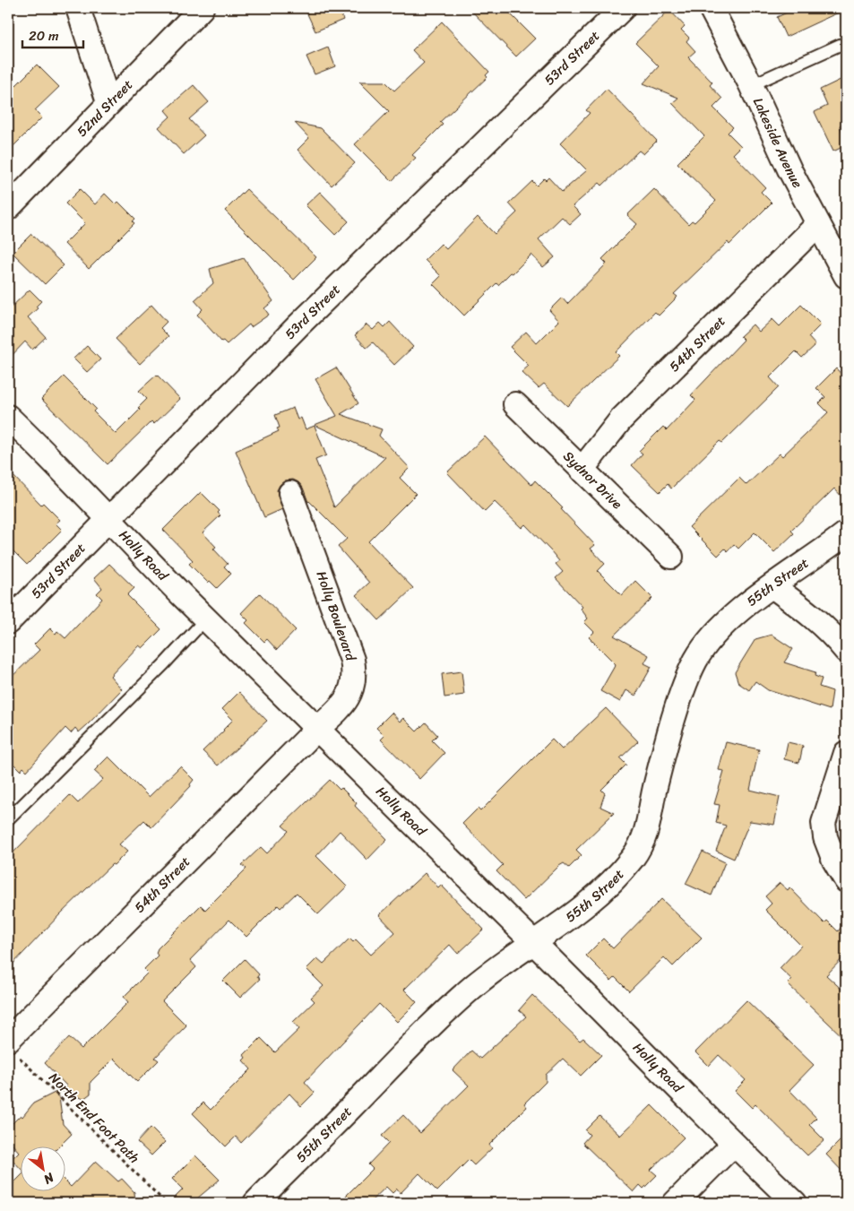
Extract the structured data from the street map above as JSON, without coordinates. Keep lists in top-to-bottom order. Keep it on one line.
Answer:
{"streets":{"street":["53rd Street","52nd Street","Lakeside Avenue","54th Street","Sydnor Drive","Holly Road","55th Street","Holly Boulevard"],"path":["North End Foot Path"]},"crossings":[["53rd Street","Holly Road"],["Lakeside Avenue","54th Street"],["54th Street","Sydnor Drive"],["54th Street","Holly Road"],["54th Street","Holly Boulevard"],["54th Street","North End Foot Path"],["Holly Road","55th Street"],["Holly Road","Holly Boulevard"]],"scale_bar":"20 m","north":"bottom right"}
